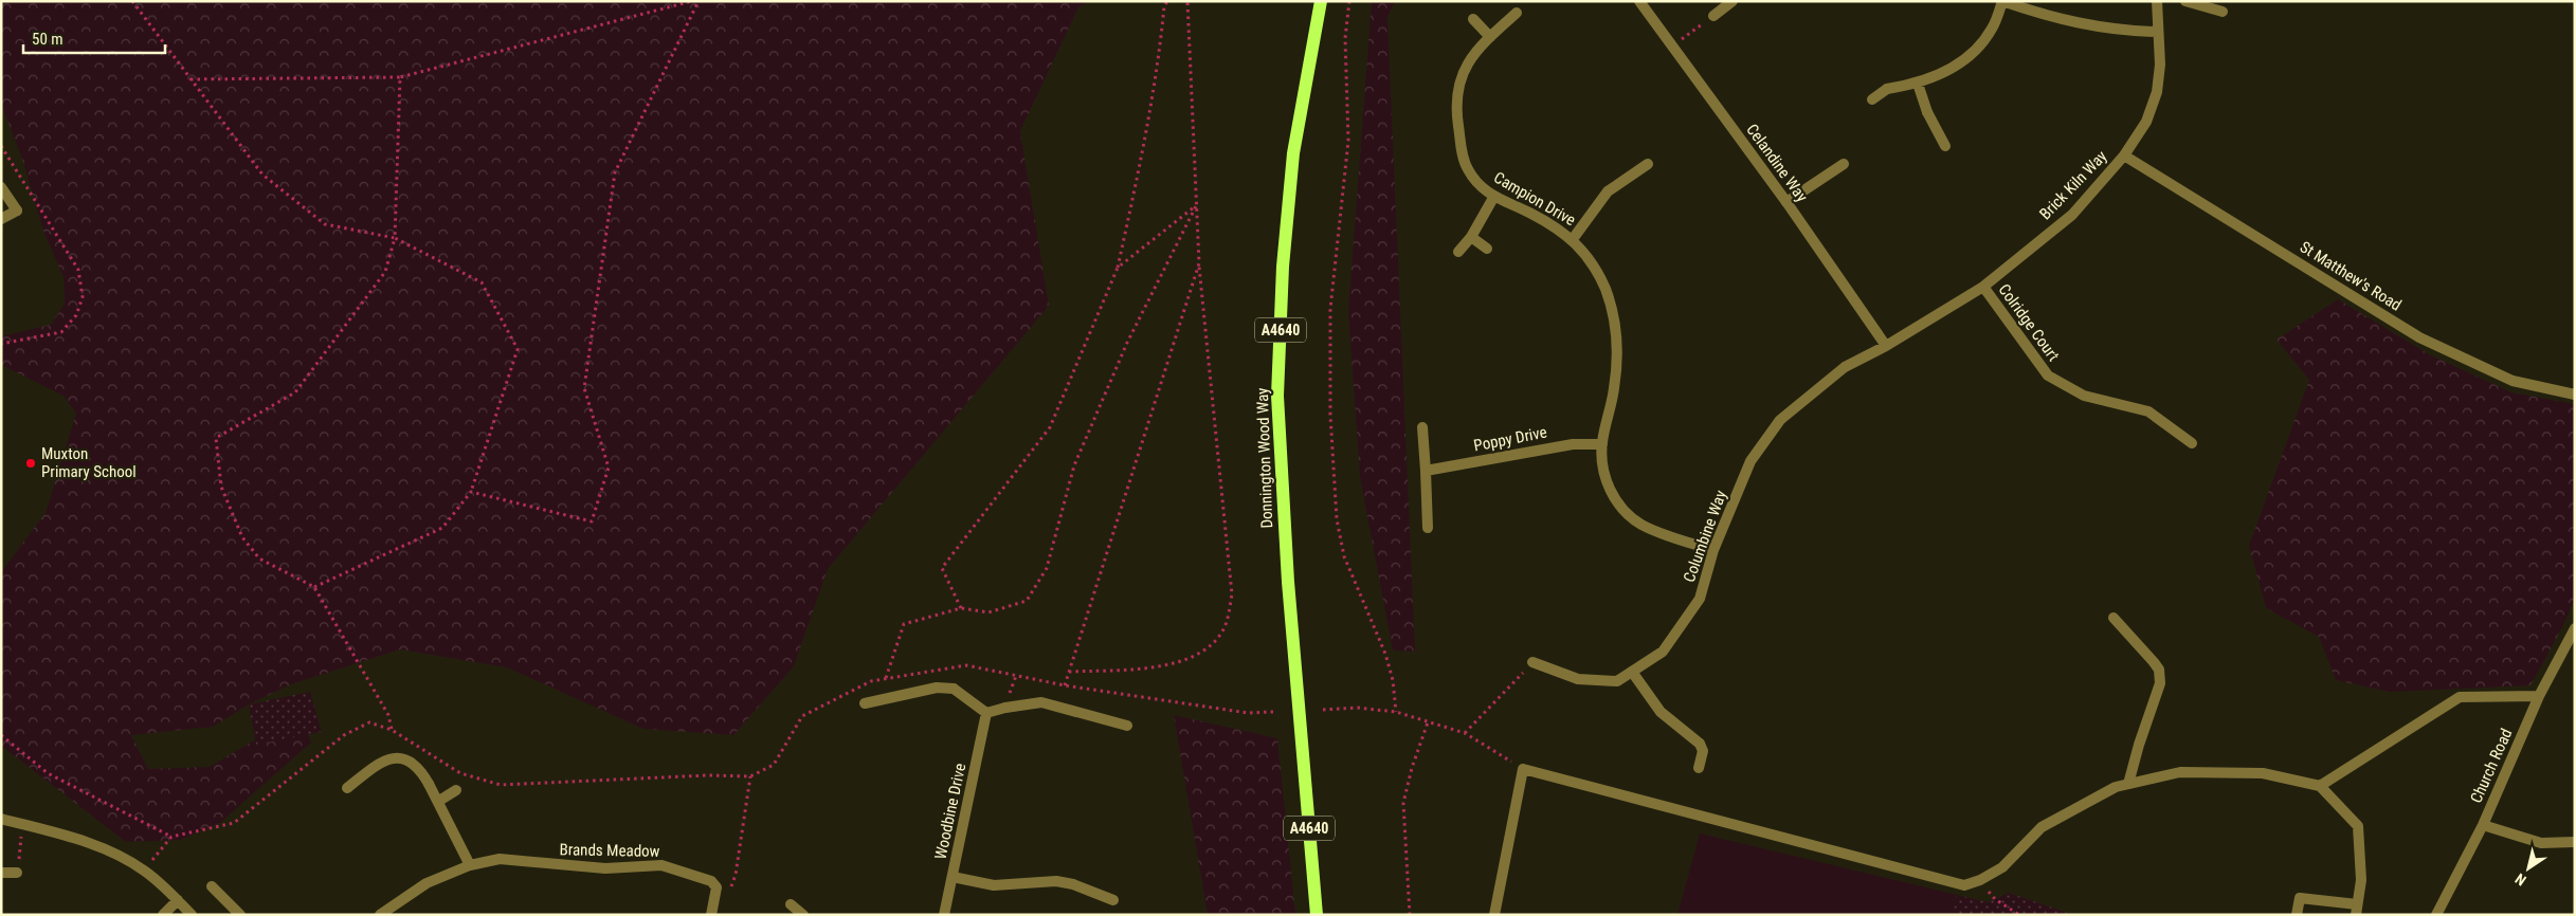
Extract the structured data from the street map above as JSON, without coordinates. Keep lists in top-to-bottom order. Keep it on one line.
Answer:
{"streets":{"main road":["A4640","Donnington Wood Way"],"street":["Celandine Way","Brick Kiln Way","Campion Drive","St Matthew's Road","Colridge Court","Poppy Drive","Columbine Way","Church Road","Woodbine Drive","Brands Meadow"]},"crossings":[["Celandine Way","Brick Kiln Way"],["Celandine Way","Columbine Way"],["Brick Kiln Way","St Matthew's Road"],["Brick Kiln Way","Colridge Court"],["Brick Kiln Way","Columbine Way"],["Campion Drive","Poppy Drive"],["Campion Drive","Columbine Way"]],"places":["Muxton Primary School"],"scale_bar":"50 m","north":"bottom left"}
